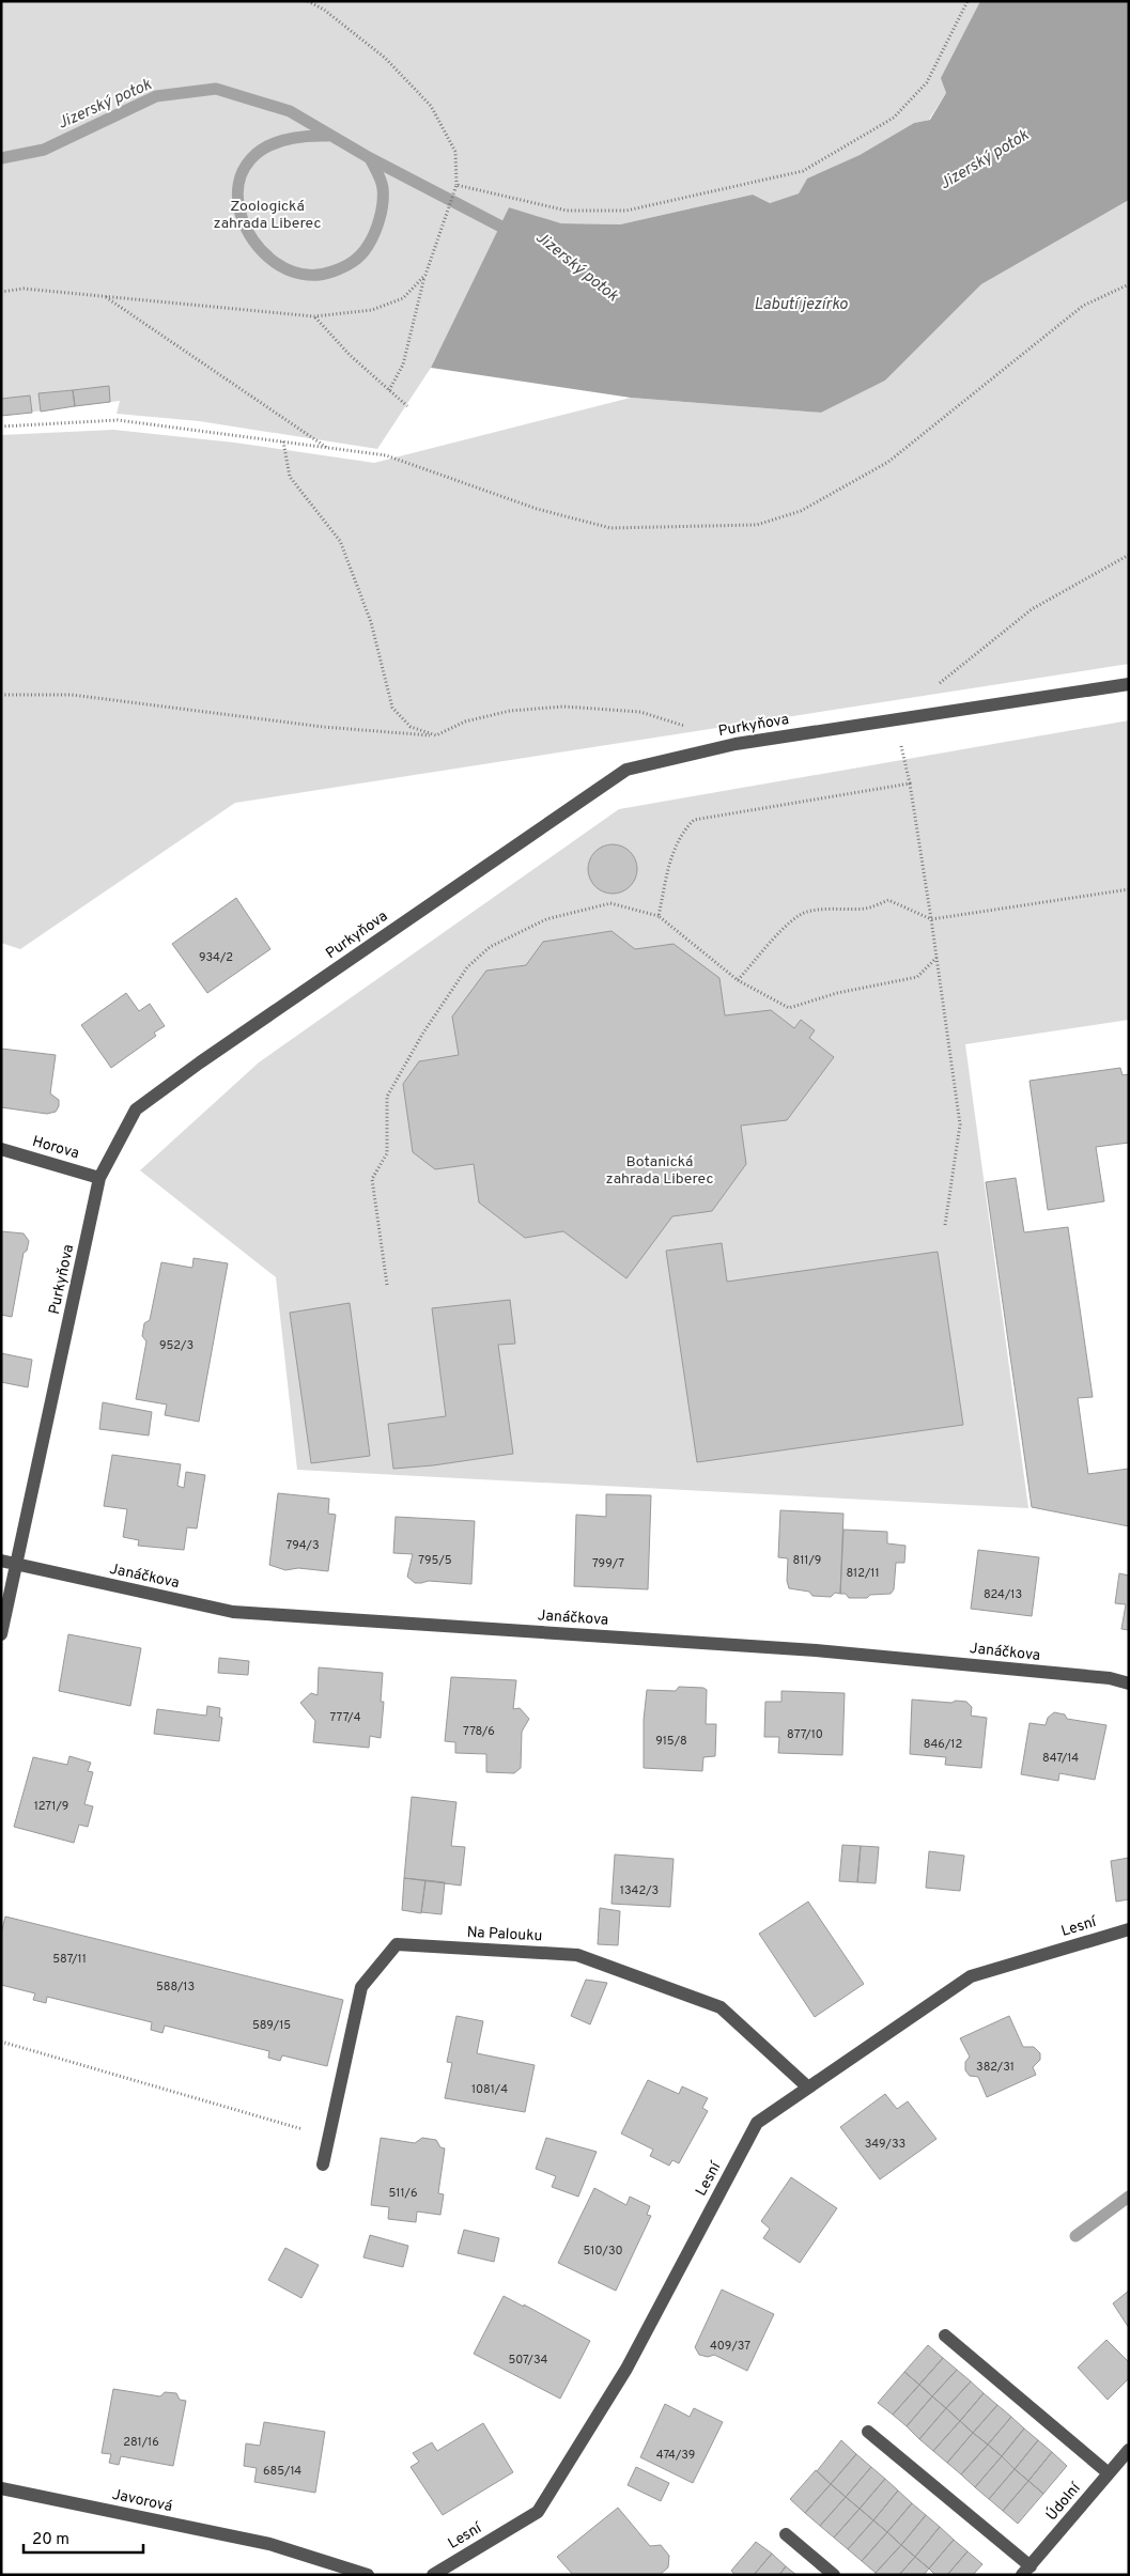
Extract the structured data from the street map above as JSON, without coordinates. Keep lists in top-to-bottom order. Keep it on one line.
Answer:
{"streets":{"street":["Purkyňova","Horova","Janáčkova","Lesní","Na Palouku","Javorová","Údolní"]},"crossings":[["Purkyňova","Horova"],["Purkyňova","Janáčkova"],["Lesní","Na Palouku"]],"water":["Jizerský potok","Labutí jezírko"],"parks":["Zoologická zahrada Liberec","Botanická zahrada Liberec"],"house_numbers":["934/2","952/3","794/3","795/5","811/9","799/7","812/11","824/13","777/4","778/6","877/10","915/8","846/12","847/14","1271/9","1342/3","587/11","588/13","589/15","382/31","1081/4","349/33","511/6","510/30","409/37","507/34","281/16","474/39","685/14"],"scale_bar":"20 m"}
